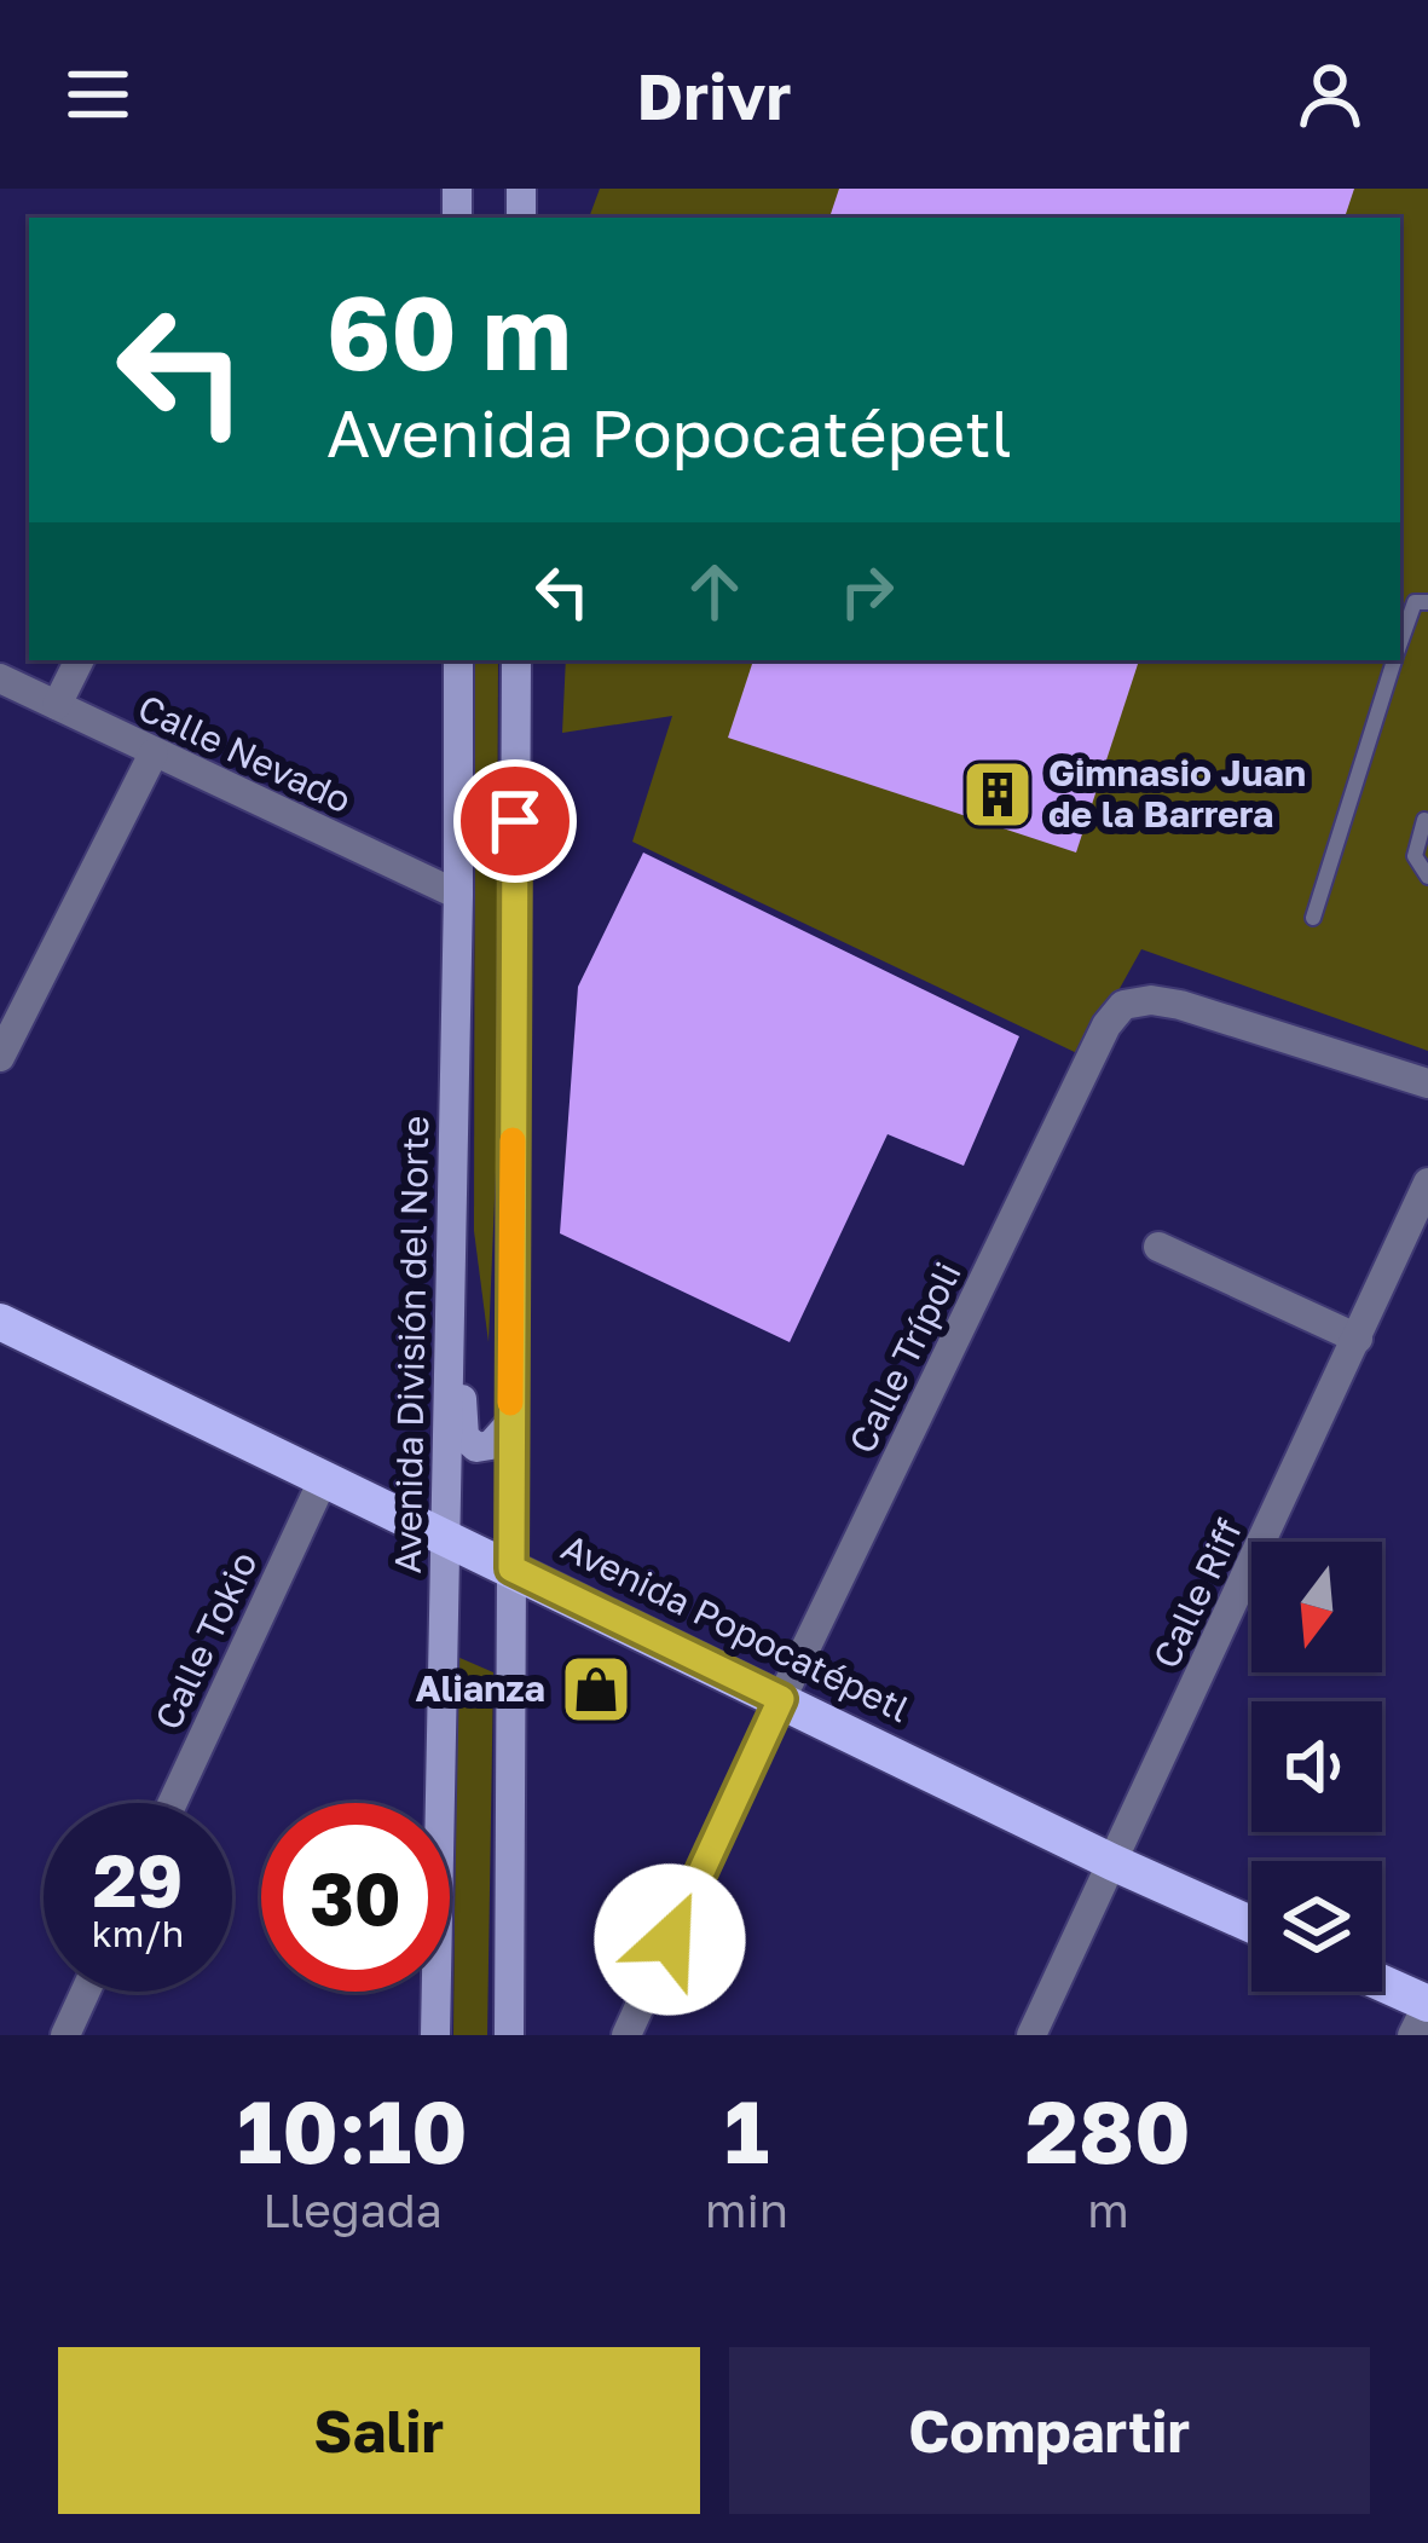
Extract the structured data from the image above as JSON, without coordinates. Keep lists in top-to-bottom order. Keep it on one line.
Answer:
{"streets":{"main road":["Avenida División del Norte","Avenida Popocatépetl"],"street":["Calle Nevado","Calle Trípoli","Calle Riff","Calle Tokio"]},"crossings":[["Calle Nevado","Avenida División del Norte"],["Avenida División del Norte","Avenida Popocatépetl"],["Calle Trípoli","Avenida Popocatépetl"],["Calle Riff","Avenida Popocatépetl"],["Avenida Popocatépetl","Calle Tokio"]],"places":{"building":["Gimnasio Juan de la Barrera"],"shop":["Alianza"]},"north":"bottom","page":{"header":"Drivr","turn":["60 m","Avenida Popocatépetl"],"speed":"29 km/h","limit":"30","eta":["10:10","Llegada","1","min","280","m"],"buttons":["Salir","Compartir"]}}
